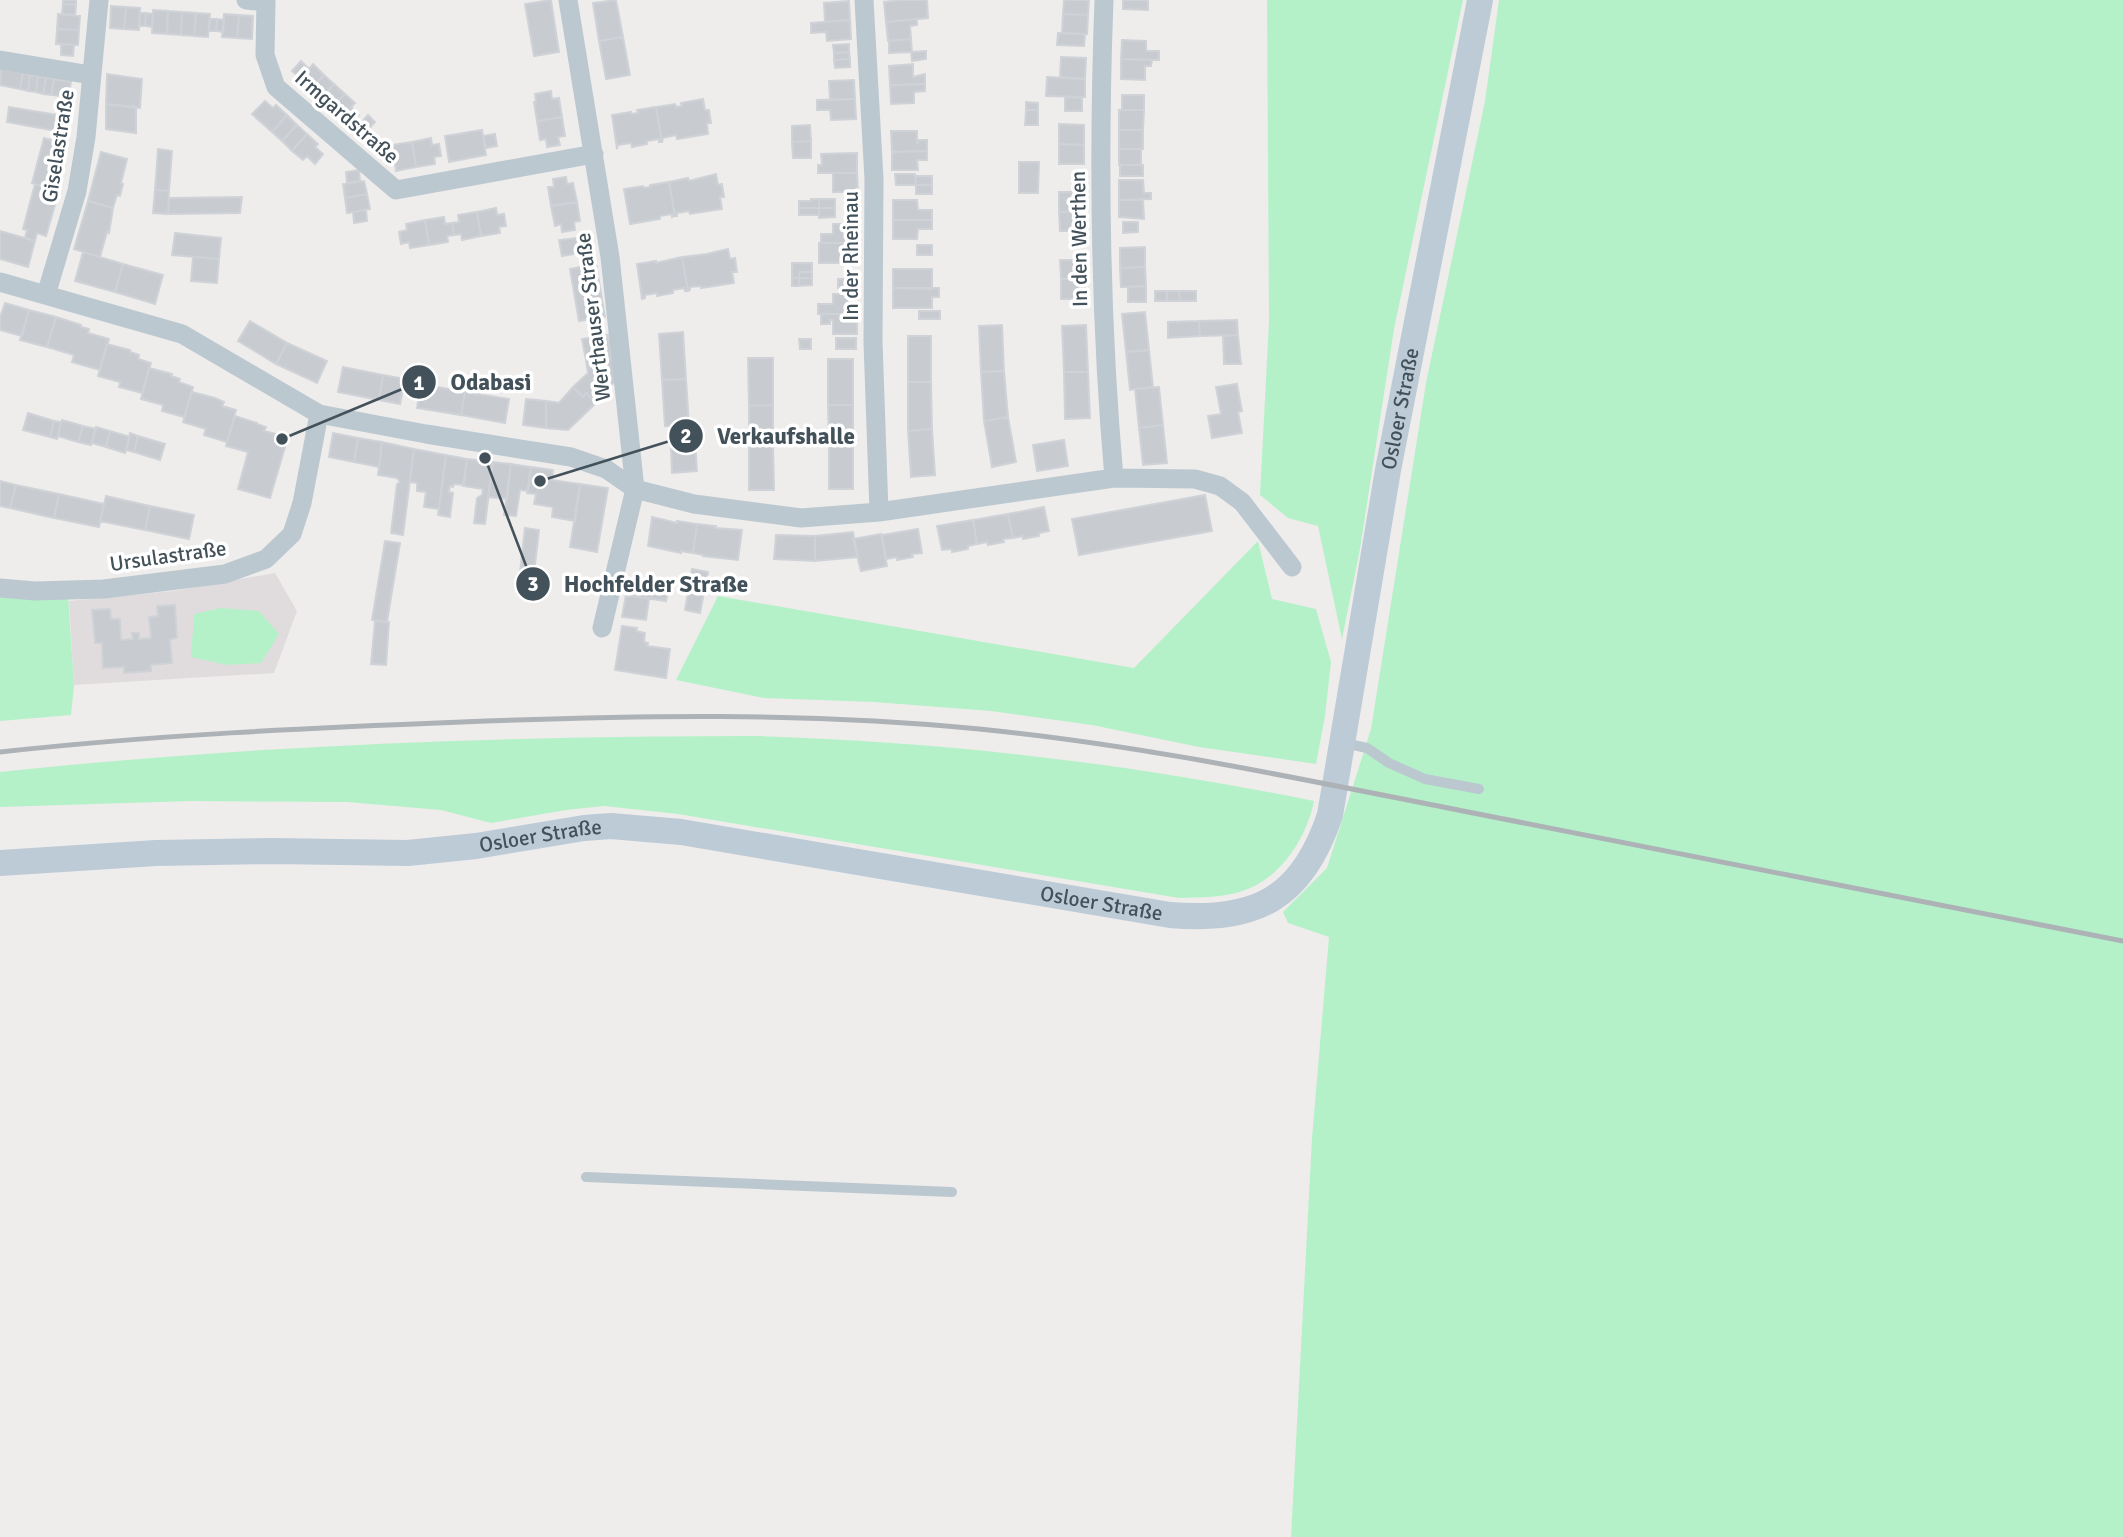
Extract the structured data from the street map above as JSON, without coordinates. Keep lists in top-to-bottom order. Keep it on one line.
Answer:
{"streets":{"main road":["Osloer Straße"],"street":["Irmgardstraße","Giselastraße","In den Werthen","In der Rheinau","Werthauser Straße","Ursulastraße"]},"crossings":[["Irmgardstraße","Werthauser Straße"]],"places":["Odabasi","Hochfelder Straße","Verkaufshalle"]}
